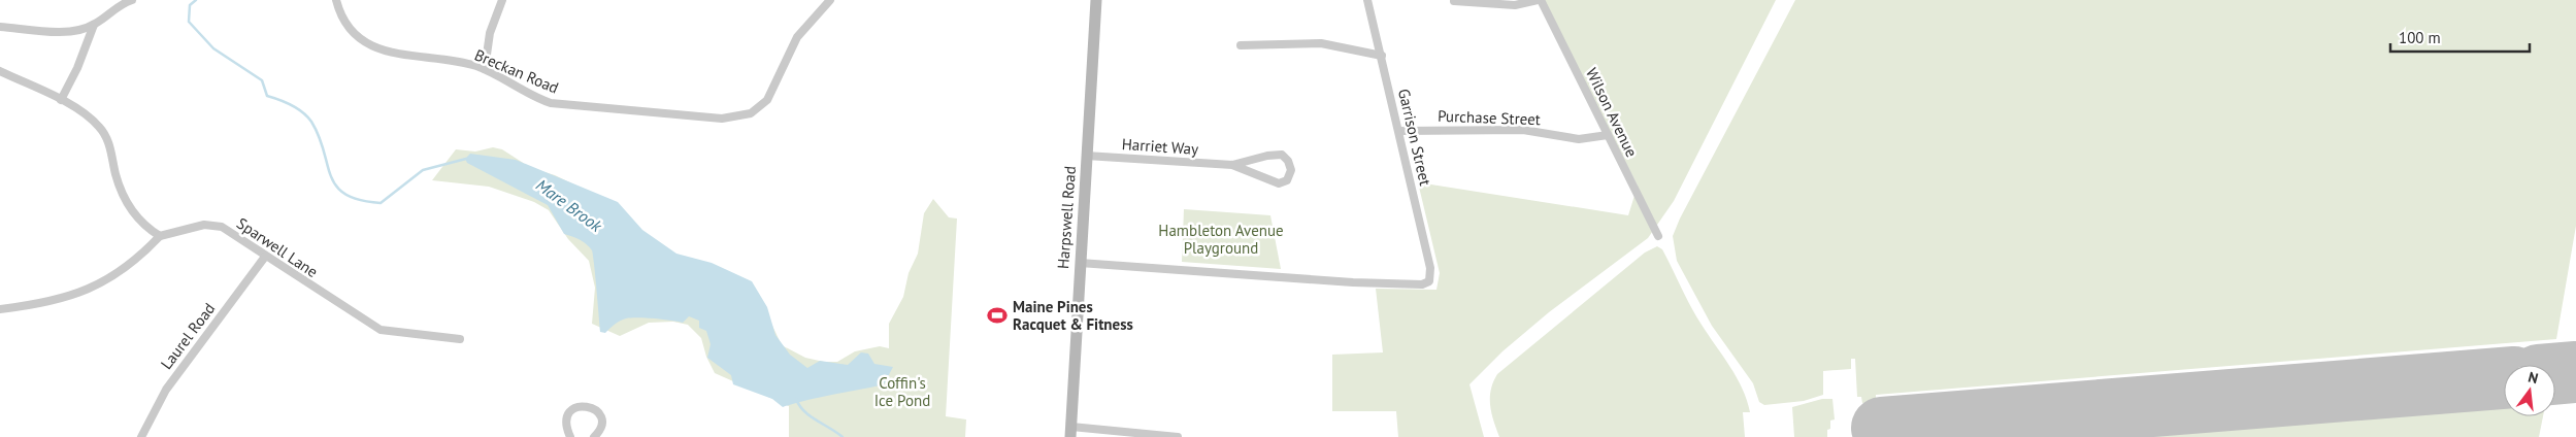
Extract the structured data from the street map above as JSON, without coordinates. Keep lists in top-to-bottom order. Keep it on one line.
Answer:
{"streets":{"main road":["Harpswell Road"],"street":["Breckan Road","Wilson Avenue","Purchase Street","Garrison Street","Harriet Way","Sparwell Lane","Laurel Road"]},"crossings":[["Wilson Avenue","Purchase Street"],["Purchase Street","Garrison Street"],["Garrison Street","Harpswell Road"],["Harriet Way","Harpswell Road"],["Sparwell Lane","Laurel Road"]],"water":["Mare Brook"],"parks":["Hambleton Avenue Playground","Coffin's Ice Pond"],"places":{"sports":["Maine Pines Racquet & Fitness"]},"scale_bar":"100 m","north":"top"}
